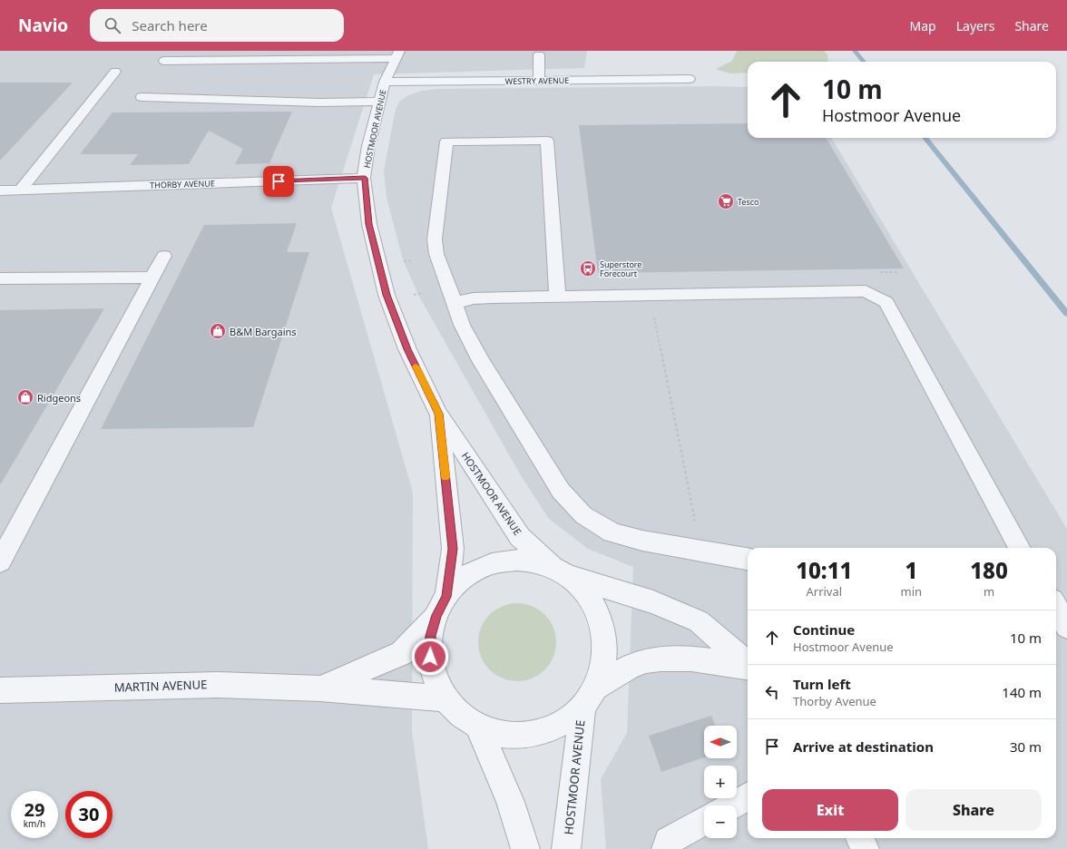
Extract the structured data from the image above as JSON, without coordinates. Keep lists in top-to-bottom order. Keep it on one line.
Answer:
{"streets":{"street":["WESTRY AVENUE","HOSTMOOR AVENUE","THORBY AVENUE","MARTIN AVENUE"]},"crossings":[["WESTRY AVENUE","HOSTMOOR AVENUE"],["HOSTMOOR AVENUE","THORBY AVENUE"],["HOSTMOOR AVENUE","MARTIN AVENUE"]],"places":{"supermarket":["Tesco"],"bus stop":["Superstore Forecourt"],"shop":["B&M Bargains","Ridgeons"]},"north":"left","page":{"header":"Navio","search":"Search here","nav":["Map","Layers","Share"],"turn":["10 m","Hostmoor Avenue"],"eta":["10:11","Arrival","1","min","180","m"],"list":[{"name":"Continue","note":"Hostmoor Avenue","value":"10 m"},{"name":"Turn left","note":"Thorby Avenue","value":"140 m"},{"name":"Arrive at destination","value":"30 m"}],"map_buttons":["+","−"],"buttons":["Exit","Share"],"speed":"29 km/h","limit":"30"}}
